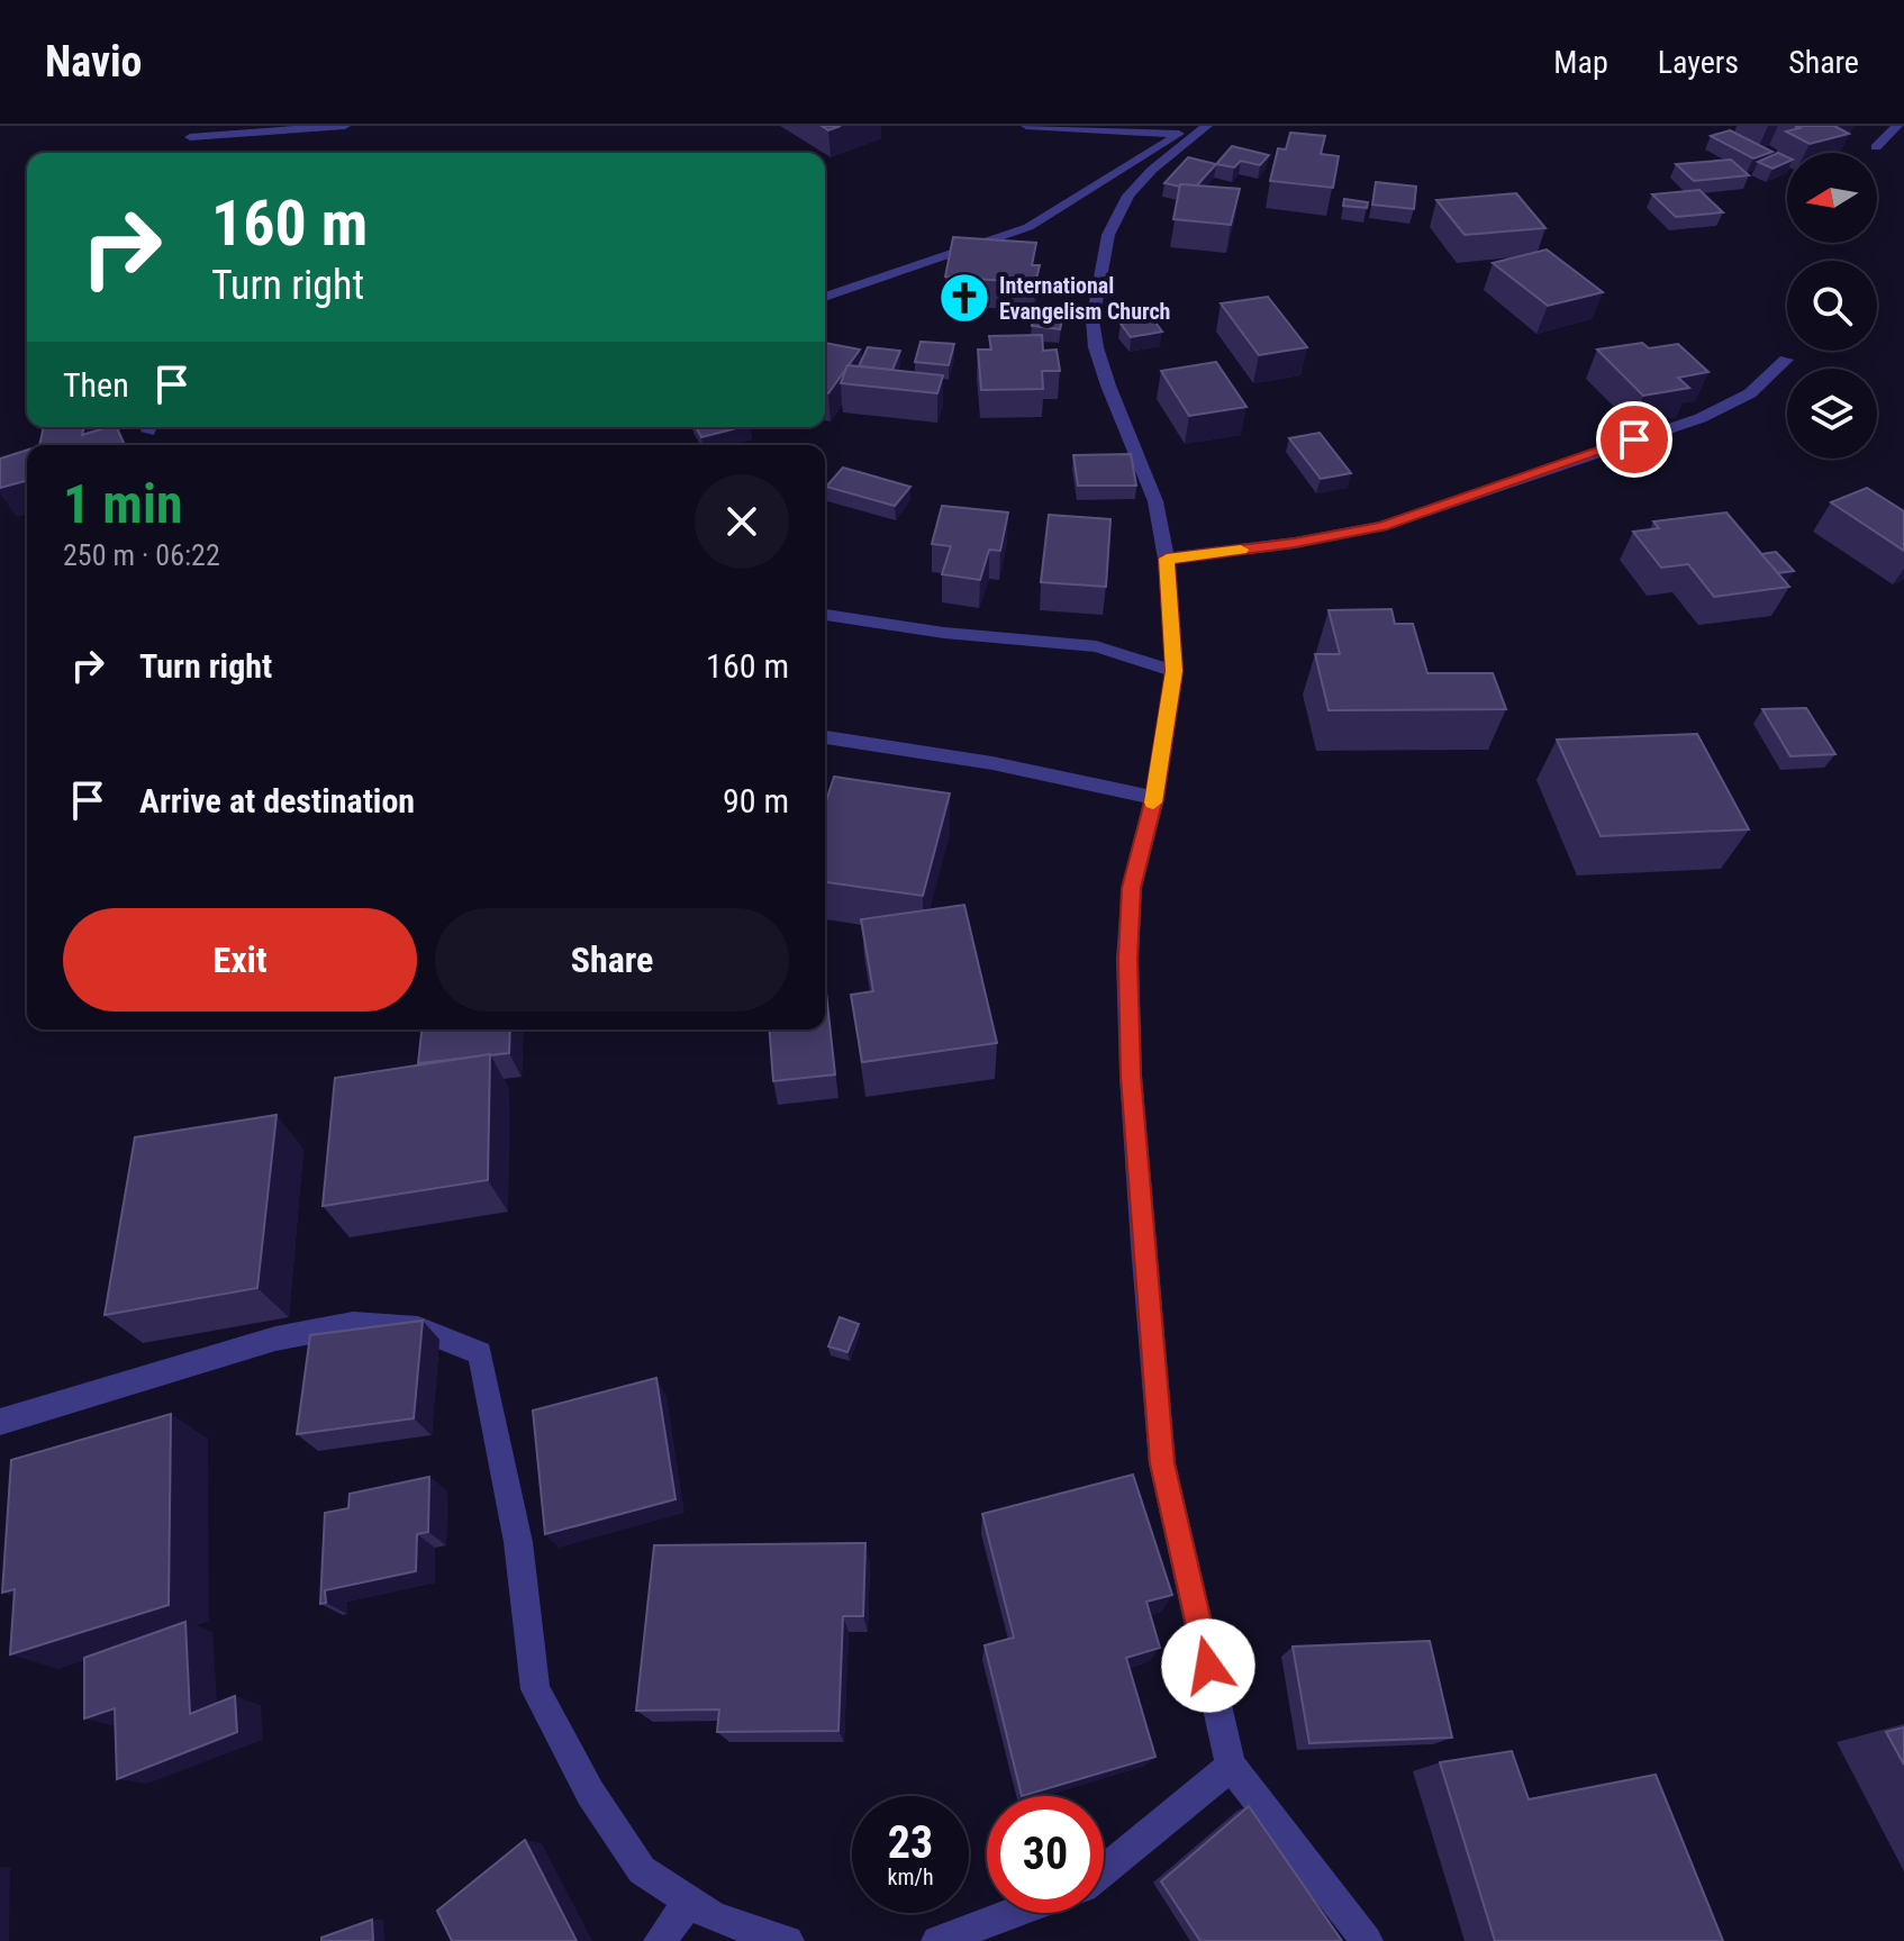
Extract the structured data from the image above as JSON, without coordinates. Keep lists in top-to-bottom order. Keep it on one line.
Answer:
{"places":{"church":["International Evangelism Church"]},"north":"left","page":{"header":"Navio","nav":["Map","Layers","Share"],"turn":["160 m","Turn right"],"then":"Then","heading":["1 min","250 m · 06:22"],"list":[{"name":"Turn right","value":"160 m"},{"name":"Arrive at destination","value":"90 m"}],"buttons":["Exit","Share"],"speed":"23 km/h","limit":"30"}}
